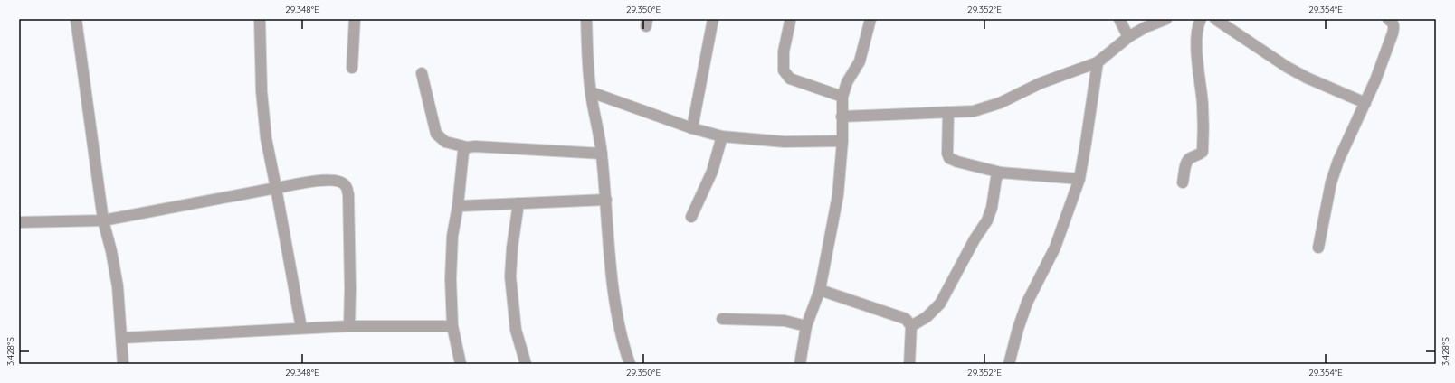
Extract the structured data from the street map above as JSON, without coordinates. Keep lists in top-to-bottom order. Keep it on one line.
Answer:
{"coordinates":["29.348°E","29.350°E","29.352°E","29.354°E","3.428°S"]}
